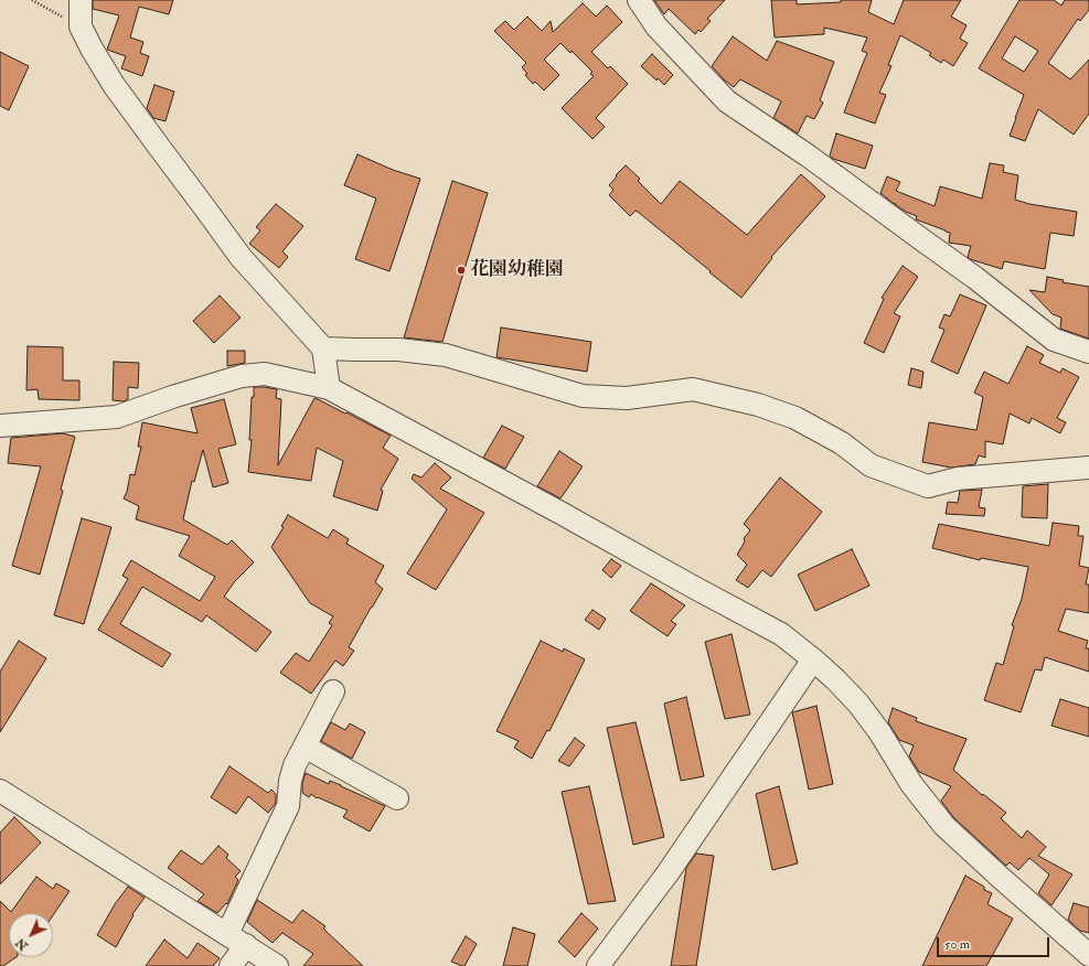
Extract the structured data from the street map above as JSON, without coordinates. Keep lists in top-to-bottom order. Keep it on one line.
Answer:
{"places":["花園幼稚園"],"scale_bar":"50 m","north":"bottom left"}
